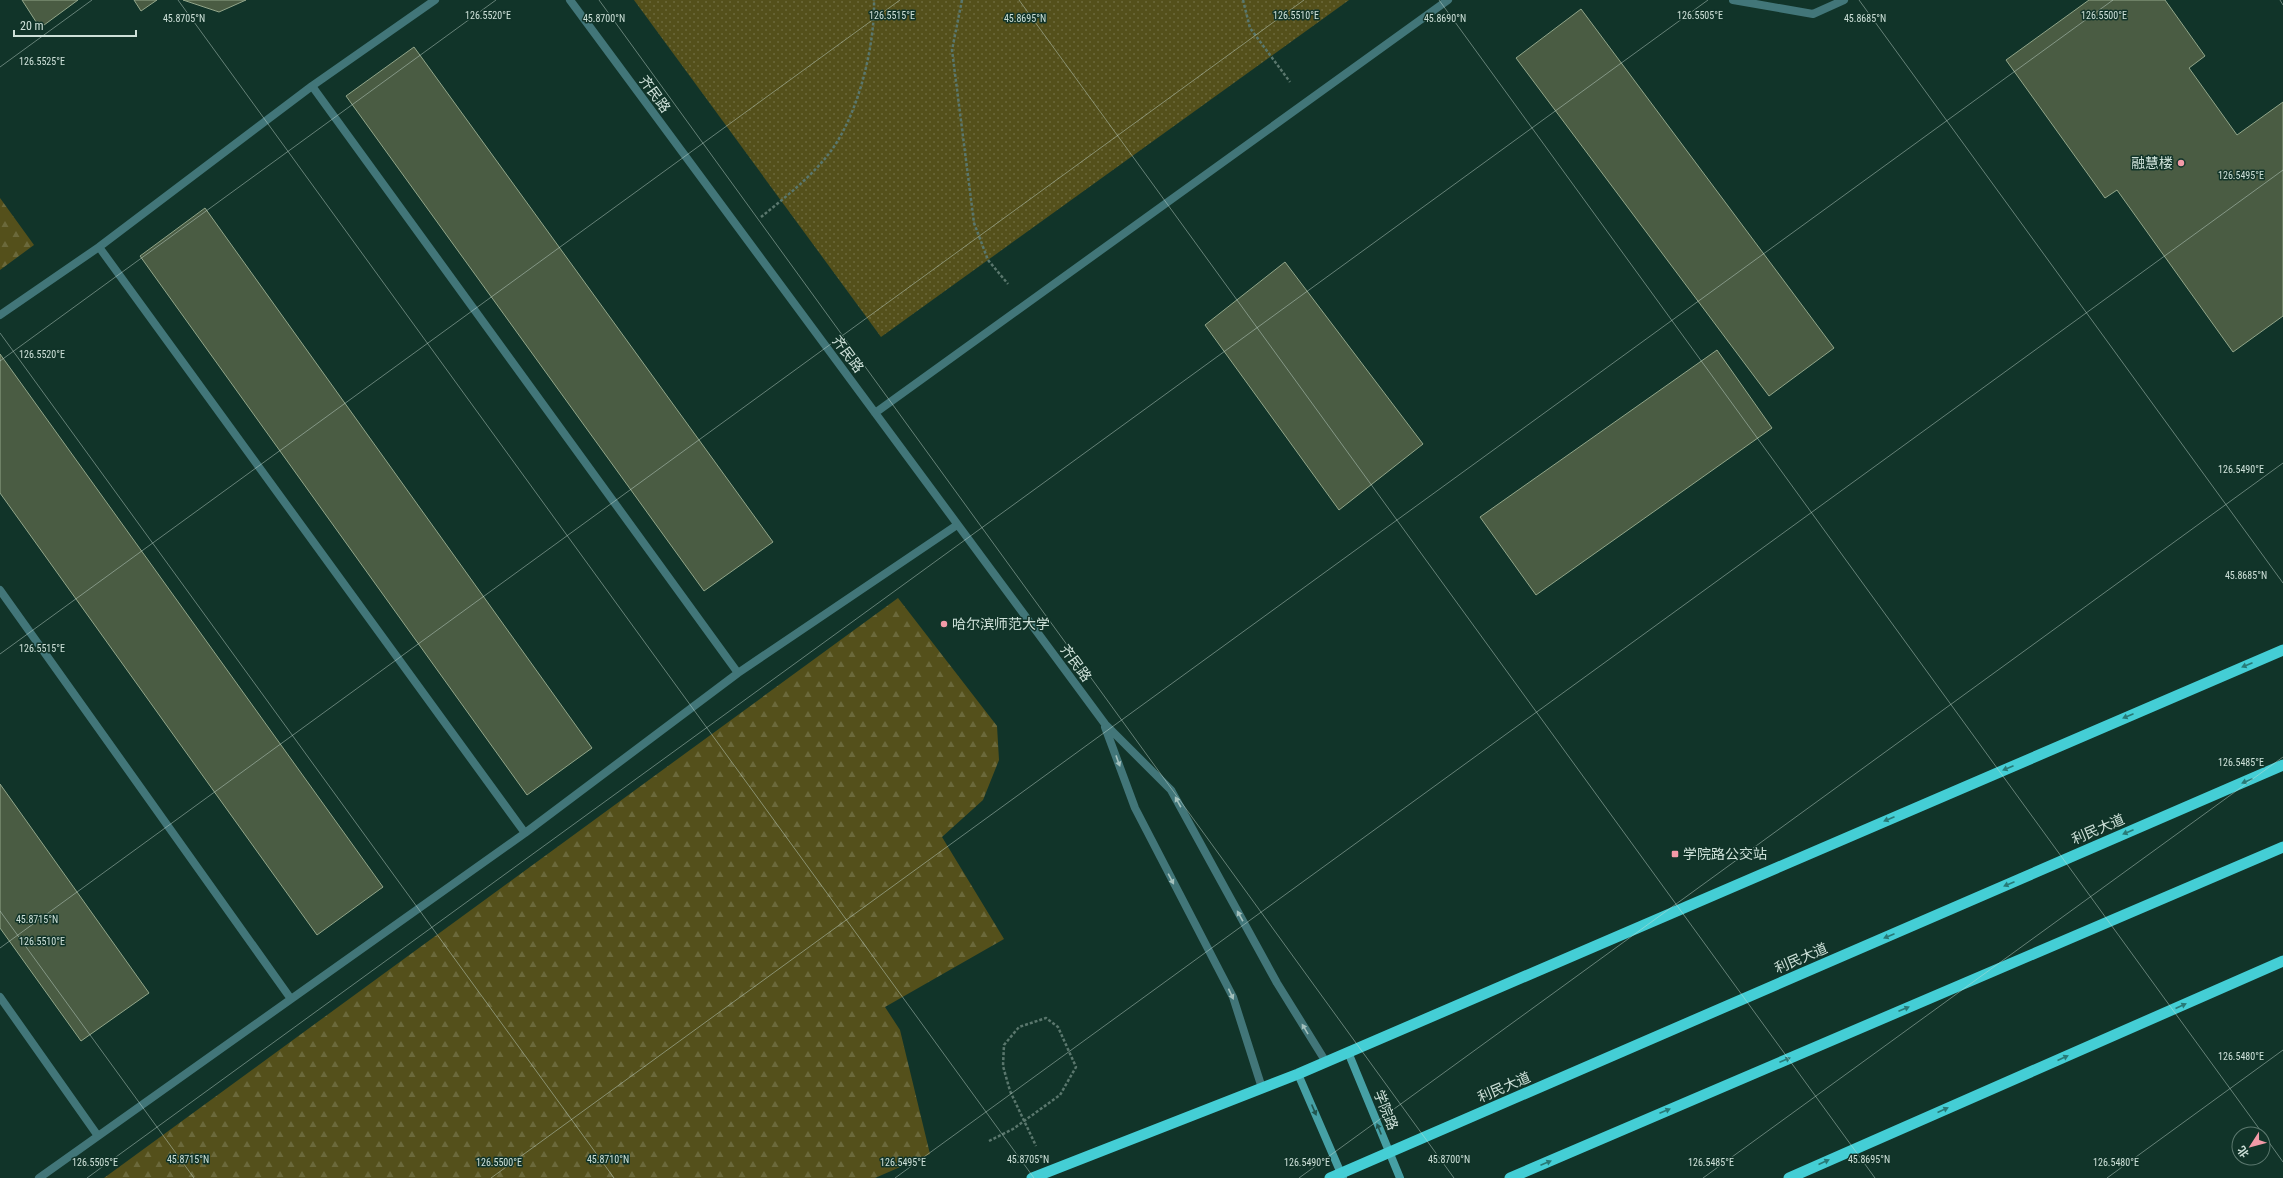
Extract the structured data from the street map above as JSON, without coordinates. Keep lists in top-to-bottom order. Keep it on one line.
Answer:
{"streets":{"highway":["利民大道"],"main road":["学院路"],"lane":["齐民路"]},"crossings":[["利民大道","学院路"]],"places":{"other":["融慧楼","哈尔滨师范大学"],"transit":["学院路公交站"]},"scale_bar":"20 m","north":"bottom left","coordinates":["126.5520°E","126.5515°E","126.5510°E","126.5505°E","126.5500°E","45.8705°N","45.8700°N","45.8695°N","45.8690°N","45.8685°N","126.5525°E","126.5495°E","126.5490°E","126.5485°E","45.8715°N","126.5480°E","45.8710°N"]}
